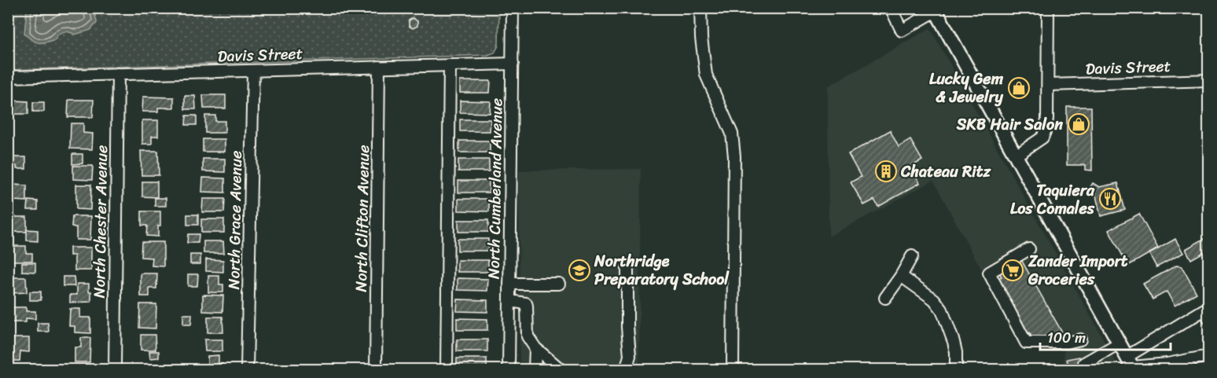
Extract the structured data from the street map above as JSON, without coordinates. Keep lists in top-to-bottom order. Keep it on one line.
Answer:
{"streets":{"street":["Davis Street","North Cumberland Avenue","North Clifton Avenue","North Grace Avenue","North Chester Avenue"]},"crossings":[["Davis Street","North Cumberland Avenue"],["Davis Street","North Clifton Avenue"],["Davis Street","North Grace Avenue"],["Davis Street","North Chester Avenue"]],"places":{"shop":["Lucky Gem & Jewelry","SKB Hair Salon"],"building":["Chateau Ritz"],"restaurant":["Taquiera Los Comales"],"school or university":["Northridge Preparatory School"],"supermarket":["Zander Import Groceries"]},"scale_bar":"100 m"}
